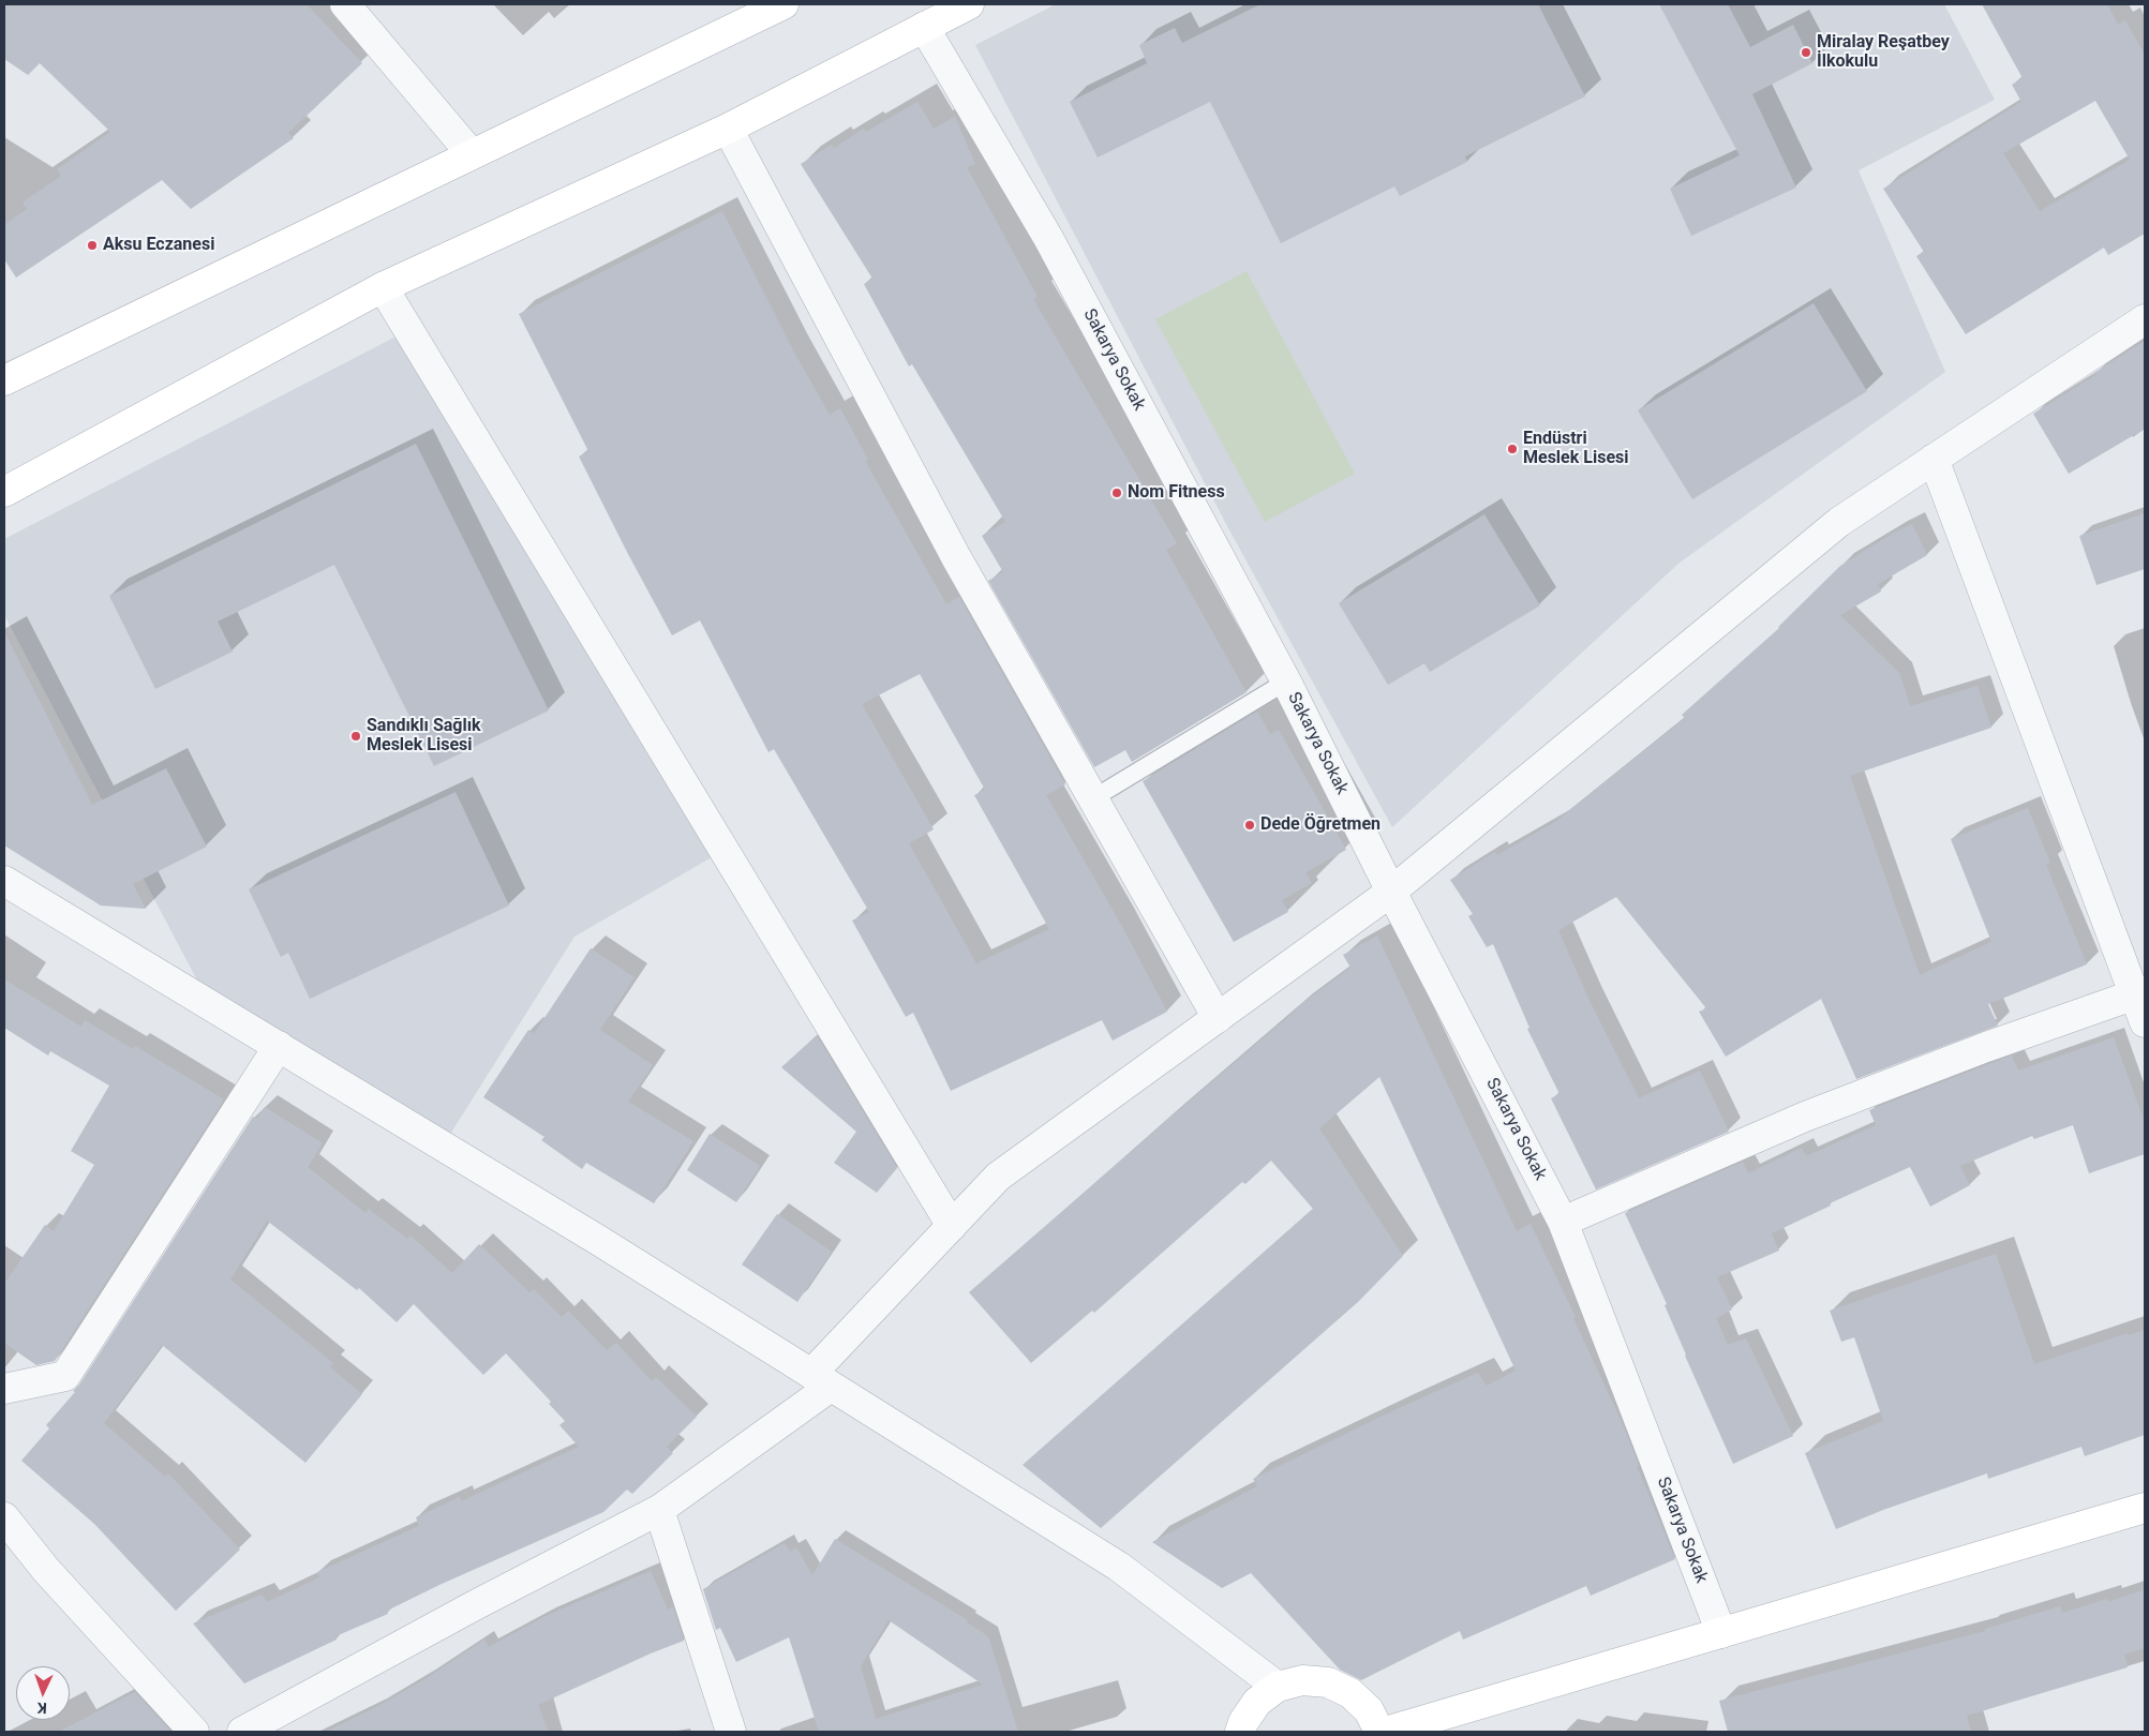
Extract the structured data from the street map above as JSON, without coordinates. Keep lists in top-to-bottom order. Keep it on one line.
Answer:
{"streets":{"street":["Sakarya Sokak"]},"places":["Miralay Reşatbey İlkokulu","Aksu Eczanesi","Endüstri Meslek Lisesi","Nom Fitness","Sandıklı Sağlık Meslek Lisesi","Dede Öğretmen"],"north":"bottom"}
